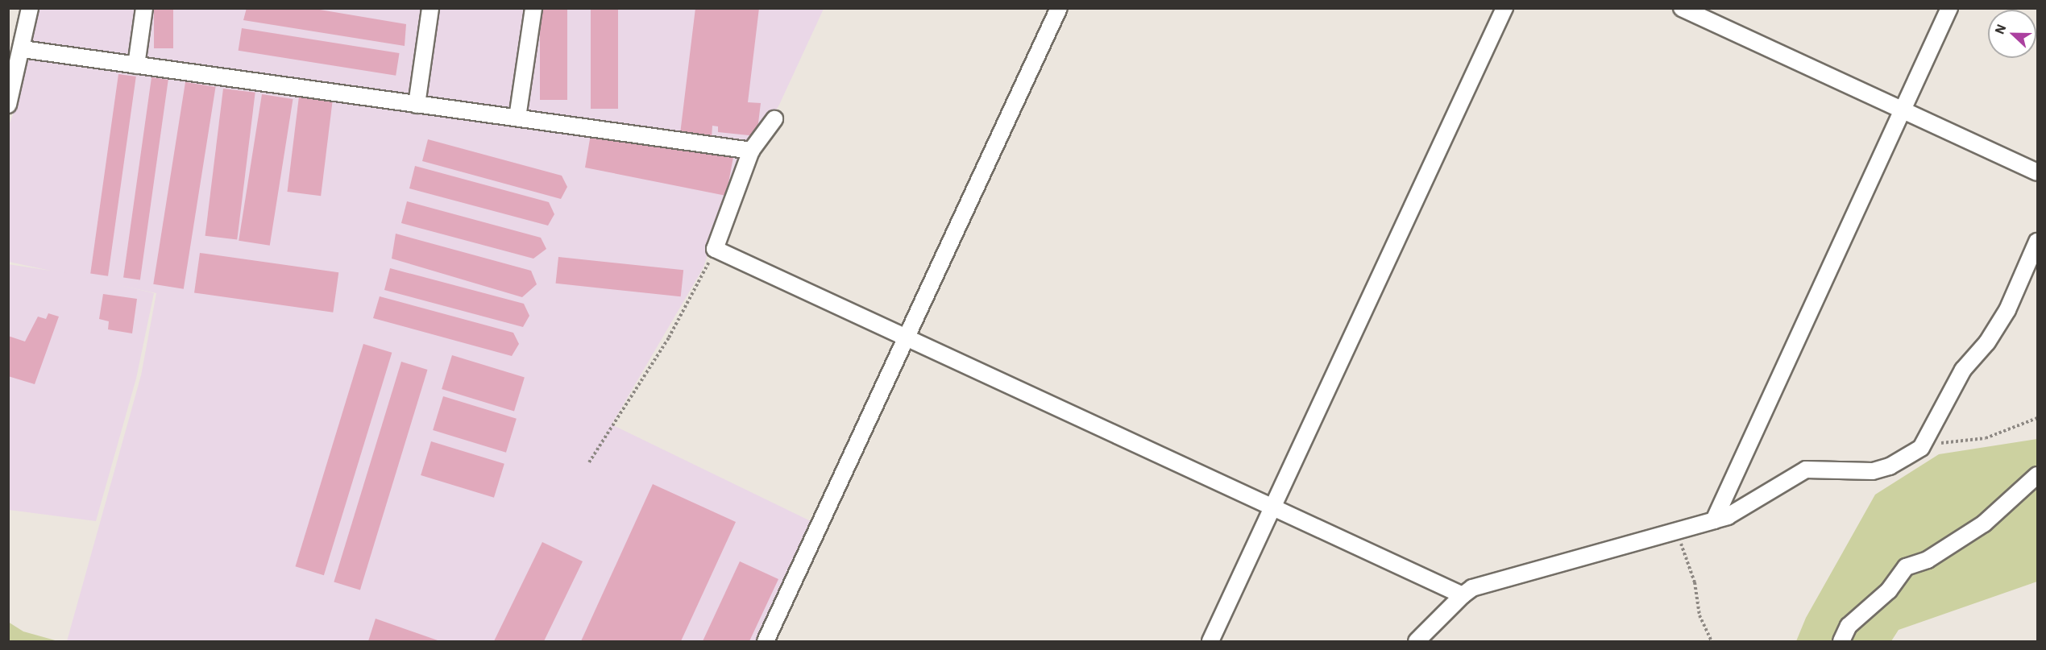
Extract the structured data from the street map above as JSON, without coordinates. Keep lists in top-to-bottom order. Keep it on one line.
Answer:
{"north":"left"}
